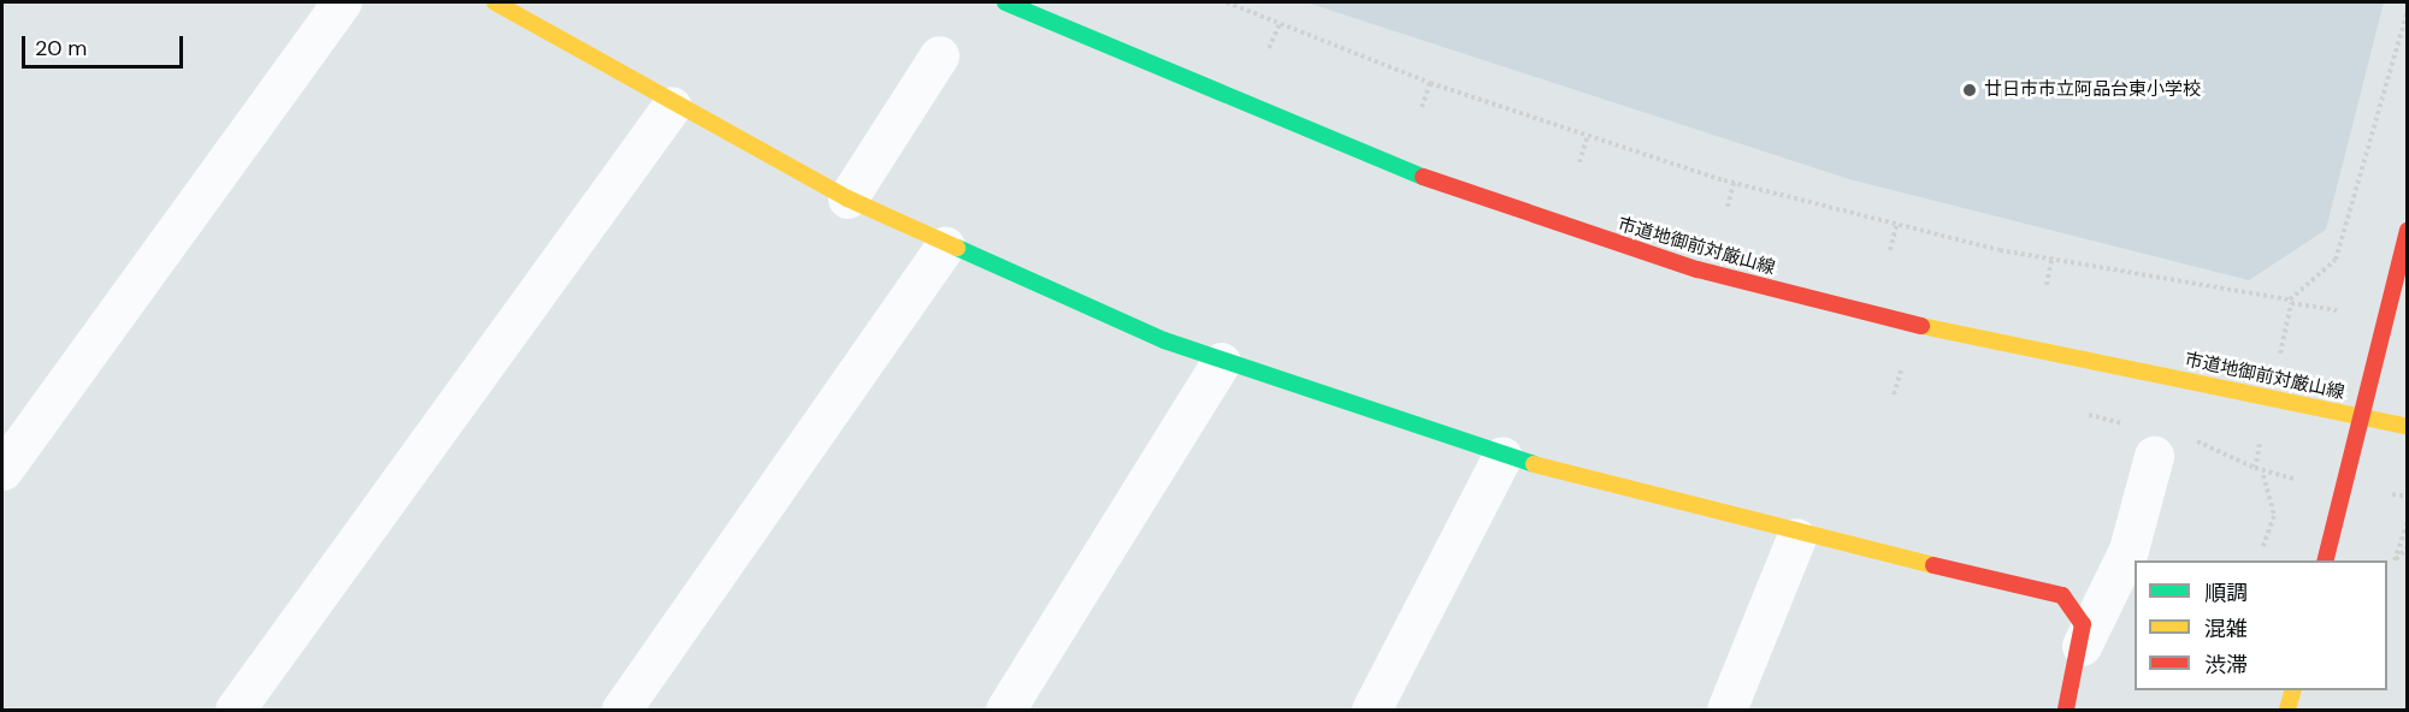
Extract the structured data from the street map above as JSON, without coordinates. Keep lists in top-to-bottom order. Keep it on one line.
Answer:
{"streets":{"street":["市道地御前対厳山線"]},"places":["廿日市市立阿品台東小学校"],"legend":["順調","混雑","渋滞"],"scale_bar":"20 m"}
